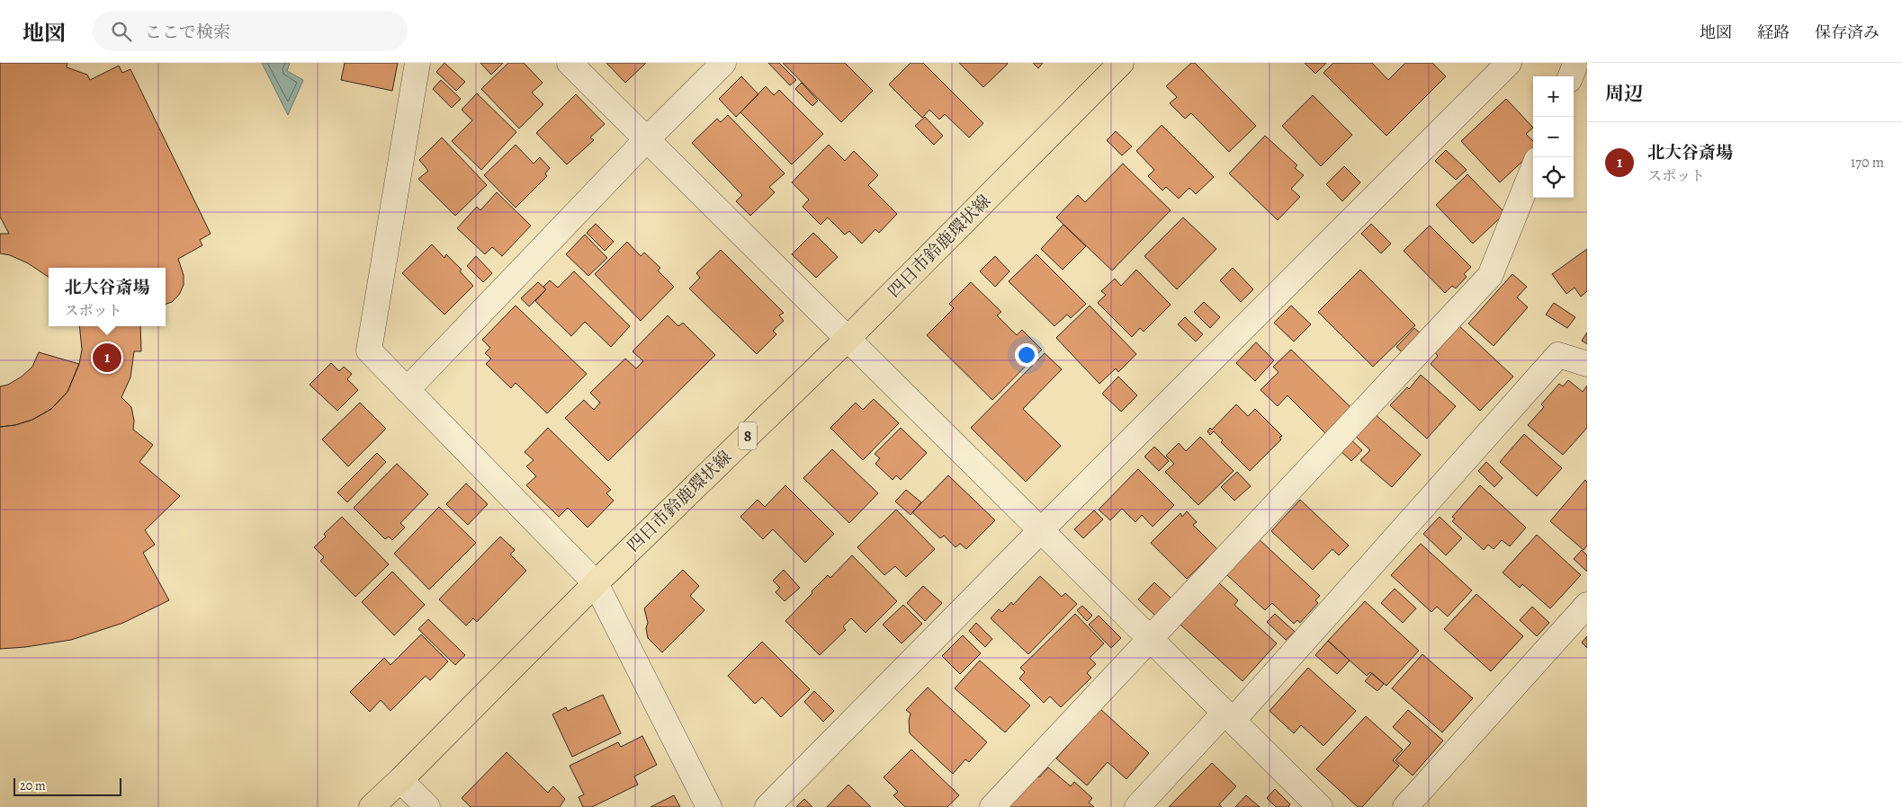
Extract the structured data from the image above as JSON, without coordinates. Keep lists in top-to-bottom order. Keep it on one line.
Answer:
{"streets":{"main road":["四日市鈴鹿環状線","8"]},"scale_bar":"20 m","page":{"header":"地図","search":"ここで検索","nav":["地図","経路","保存済み"],"heading":"周辺","map_buttons":["+","−"],"list":[{"mark":"1","name":"北大谷斎場","note":"スポット","value":"170 m"}],"popup":["北大谷斎場","スポット"],"pins":"1","scale":"20 m"}}
